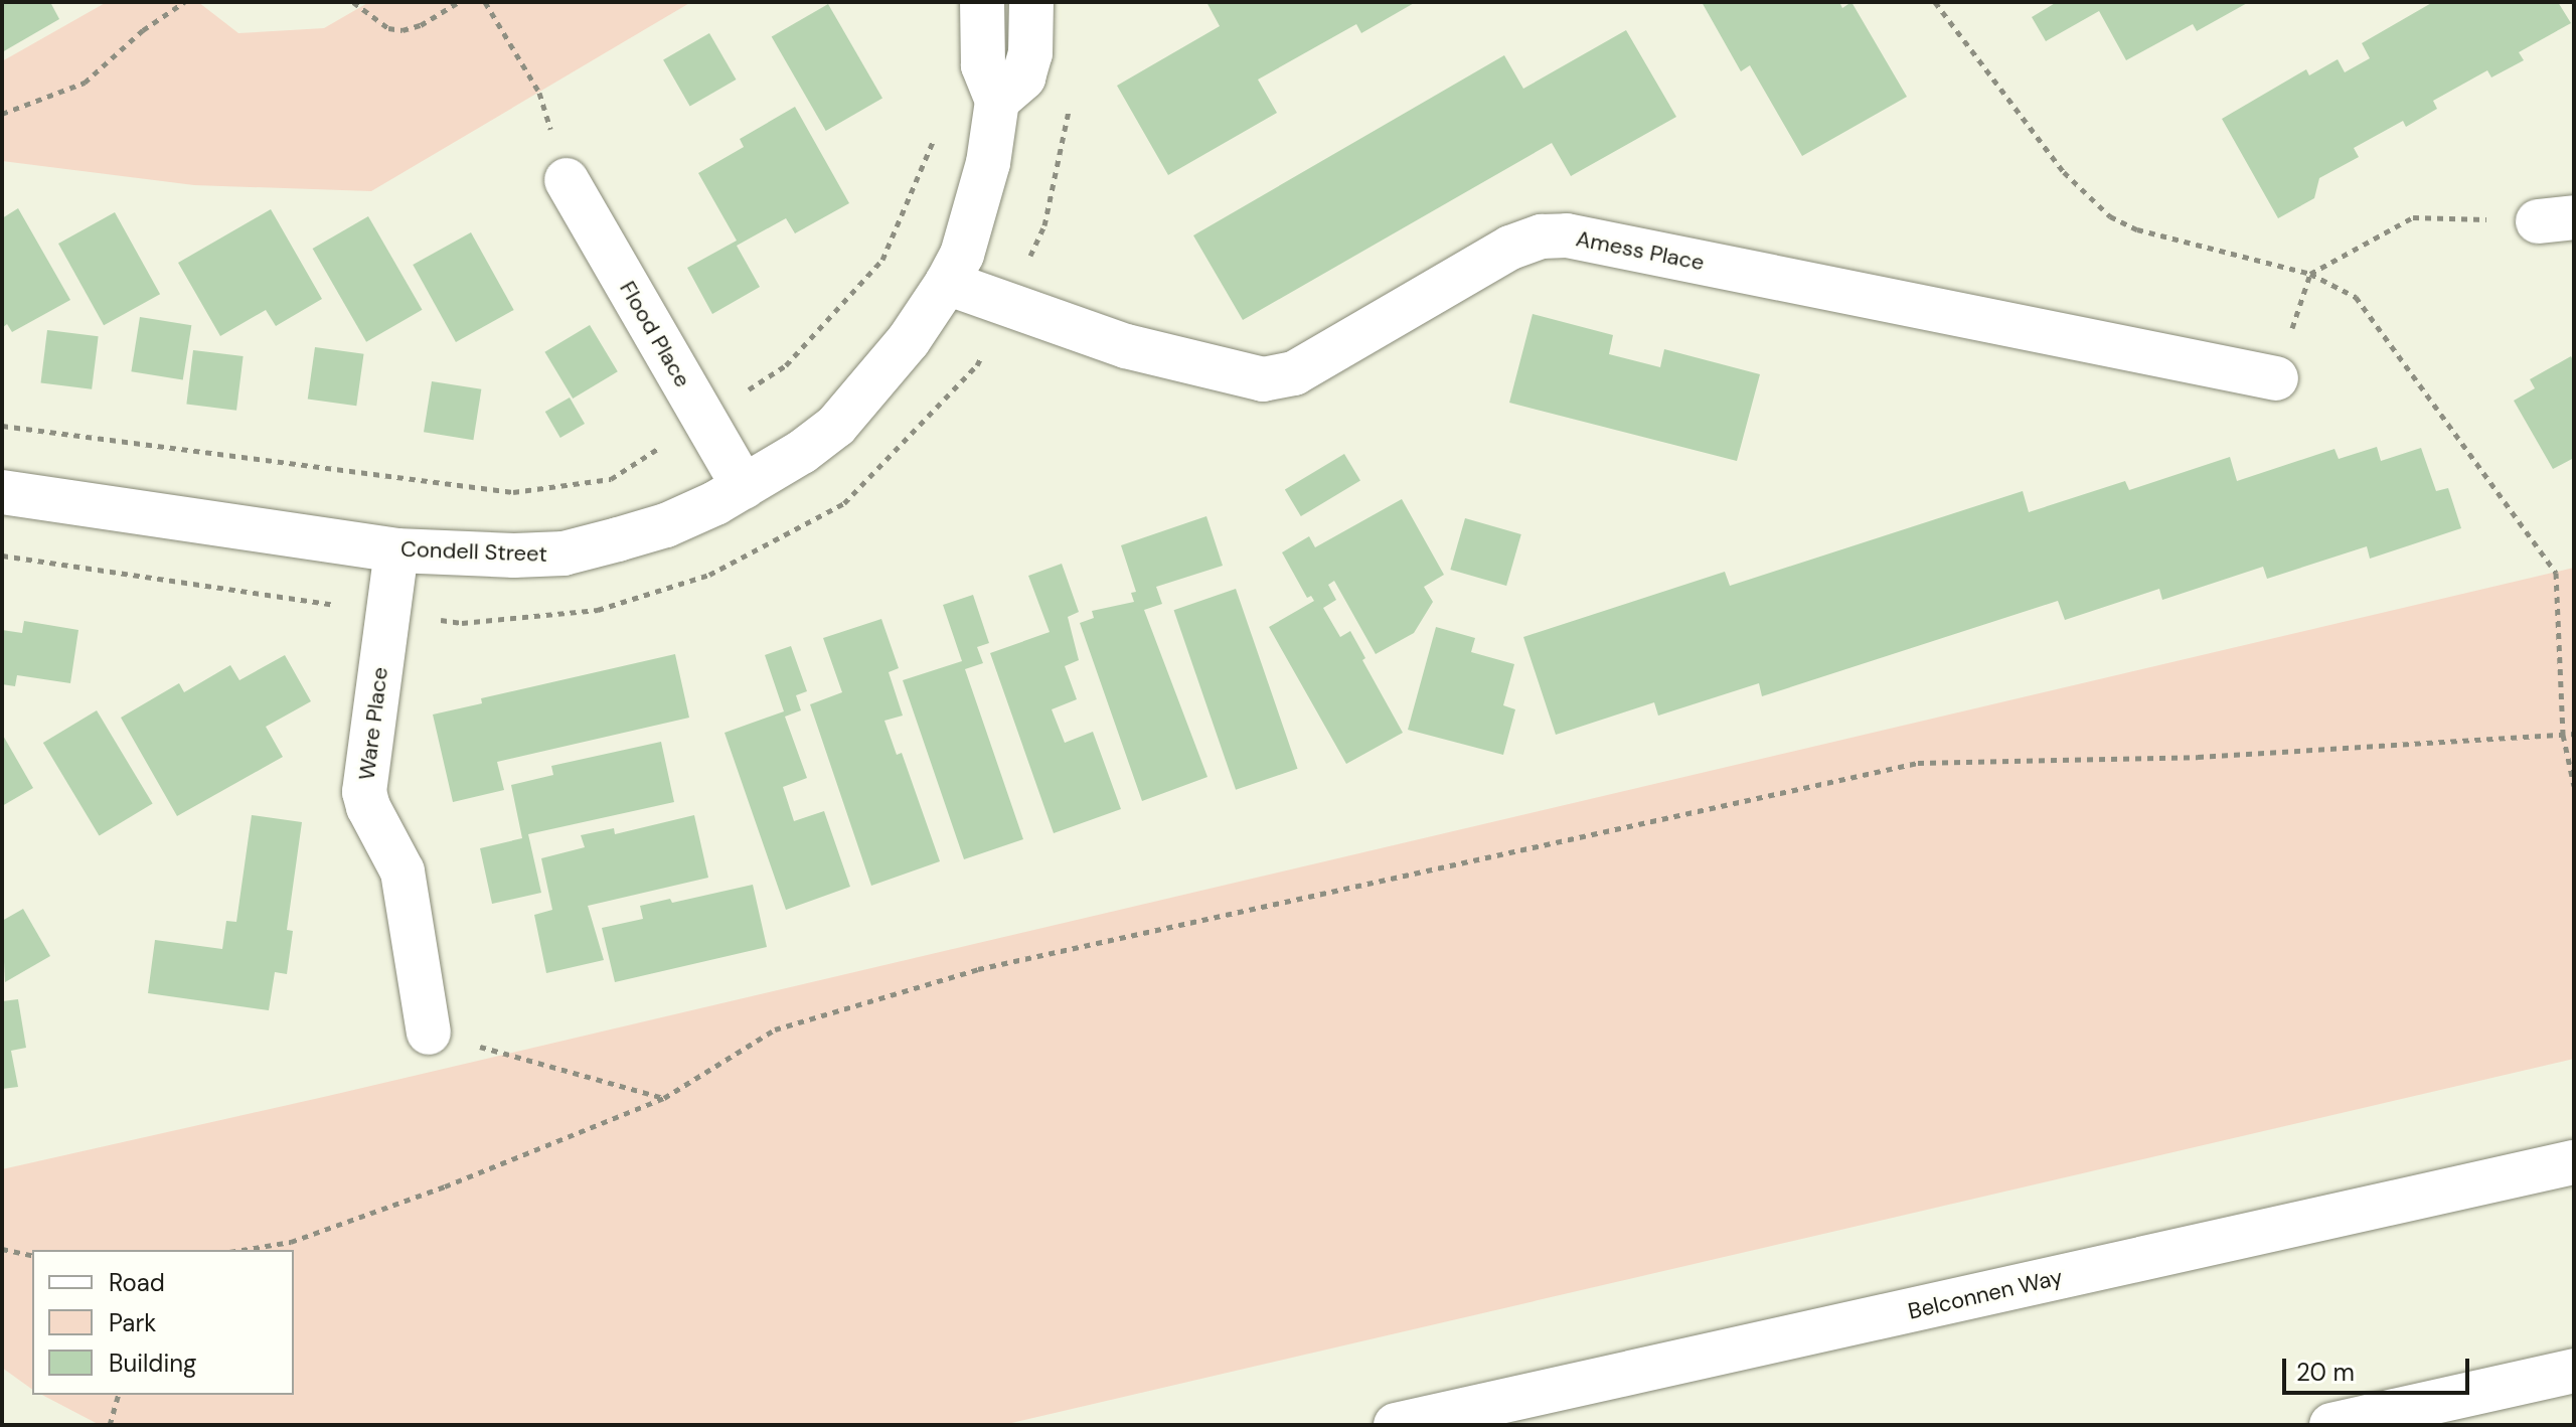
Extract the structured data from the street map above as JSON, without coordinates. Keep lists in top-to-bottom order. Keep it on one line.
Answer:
{"streets":{"street":["Amess Place","Flood Place","Condell Street","Ware Place","Belconnen Way"]},"crossings":[["Amess Place","Condell Street"],["Flood Place","Condell Street"],["Condell Street","Ware Place"]],"legend":["Road","Park","Building"],"scale_bar":"20 m"}
